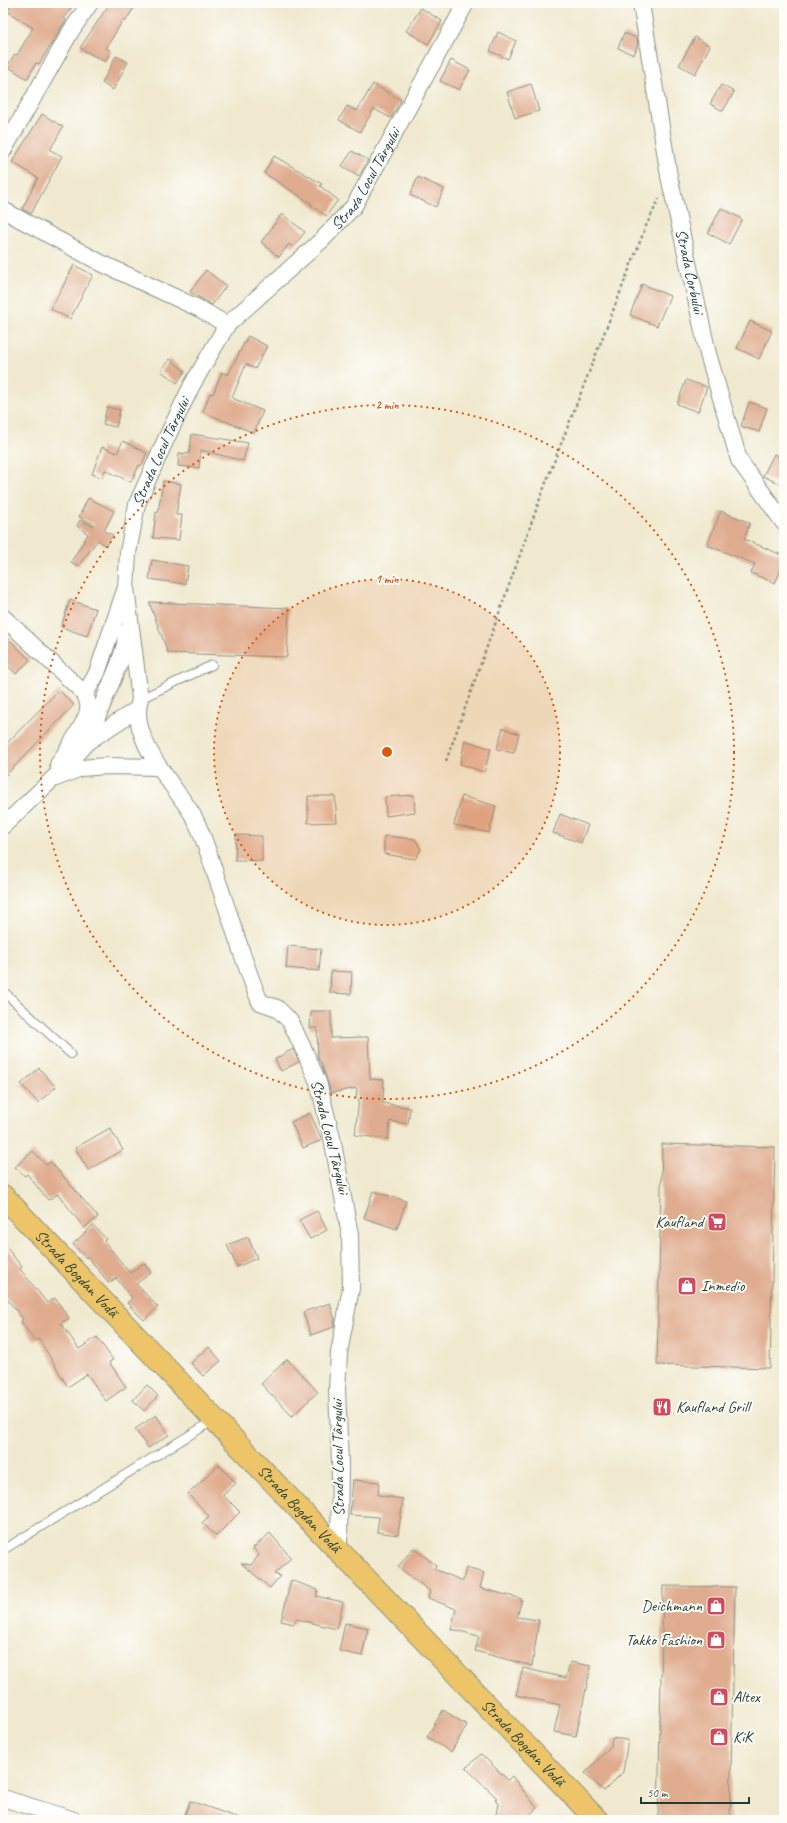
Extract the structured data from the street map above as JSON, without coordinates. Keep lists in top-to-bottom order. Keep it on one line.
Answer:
{"streets":{"main road":["Strada Bogdan Vodă"],"street":["Strada Locul Târgului","Strada Corbului"]},"crossings":[["Strada Locul Târgului","Strada Bogdan Vodă"]],"places":{"supermarket":["Kaufland"],"shop":["Inmedio","Deichmann","Takko Fashion","Altex","KiK"],"restaurant":["Kaufland Grill"]},"scale_bar":"50 m","rings":["2 min","1 min"]}
